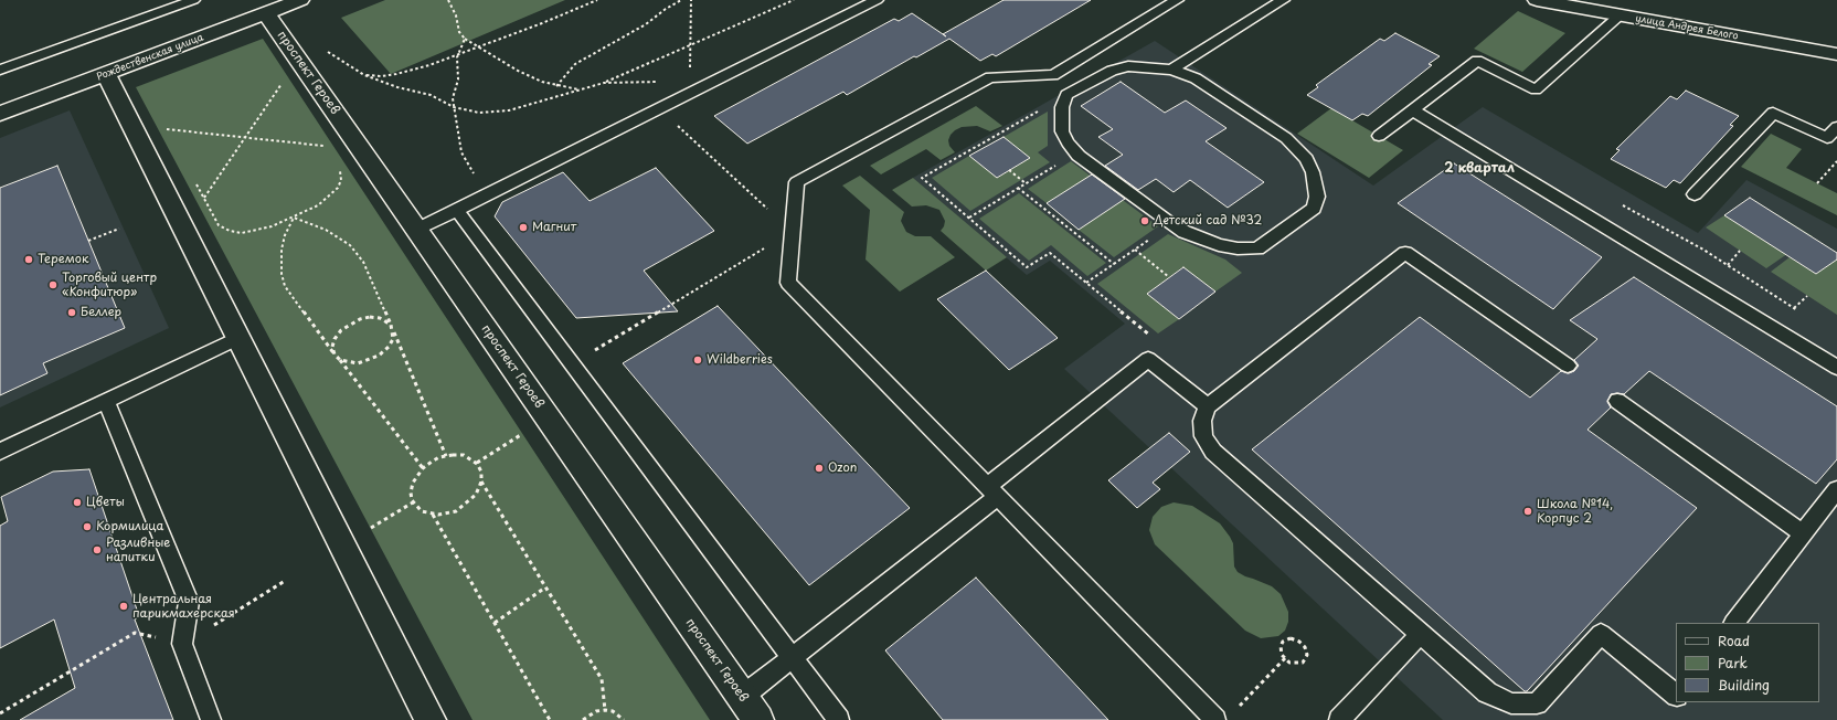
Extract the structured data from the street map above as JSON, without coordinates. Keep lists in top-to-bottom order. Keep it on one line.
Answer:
{"streets":{"street":["улица Андрея Белого","Рождественская улица","проспект Героев"]},"crossings":[["Рождественская улица","проспект Героев"]],"districts":["2 квартал"],"places":["Детский сад №32","Магнит","Теремок","Торговый центр «Конфитюр»","Беллер","Wildberries","Ozon","Цветы","Школа №14, Корпус 2","Кормилица","Разливные напитки","Центральная парикмахерская"],"legend":["Road","Park","Building"]}
